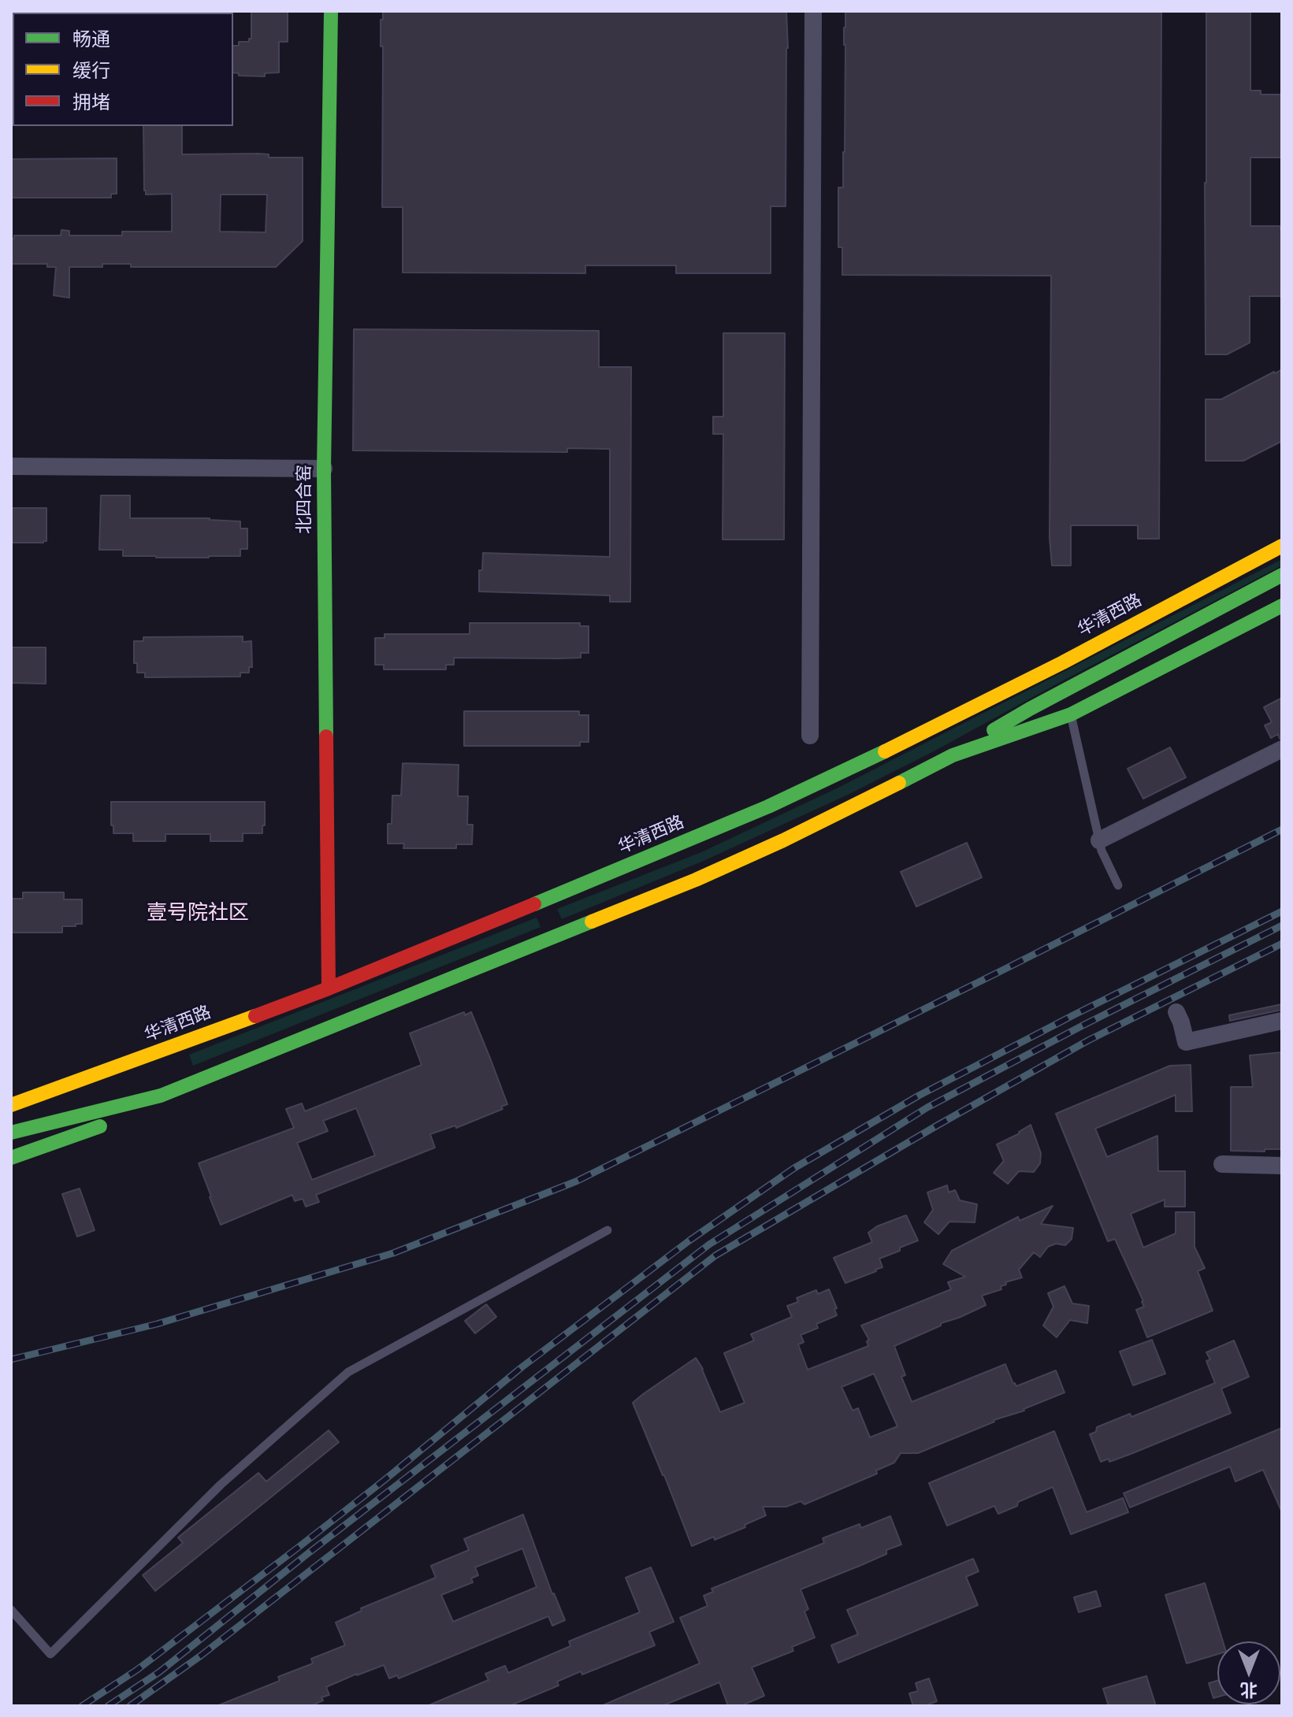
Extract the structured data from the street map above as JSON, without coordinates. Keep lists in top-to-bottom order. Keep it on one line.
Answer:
{"streets":{"main road":["北四合窑","华清西路"]},"crossings":[["北四合窑","华清西路"]],"districts":["壹号院社区"],"legend":["畅通","缓行","拥堵"],"north":"bottom"}
